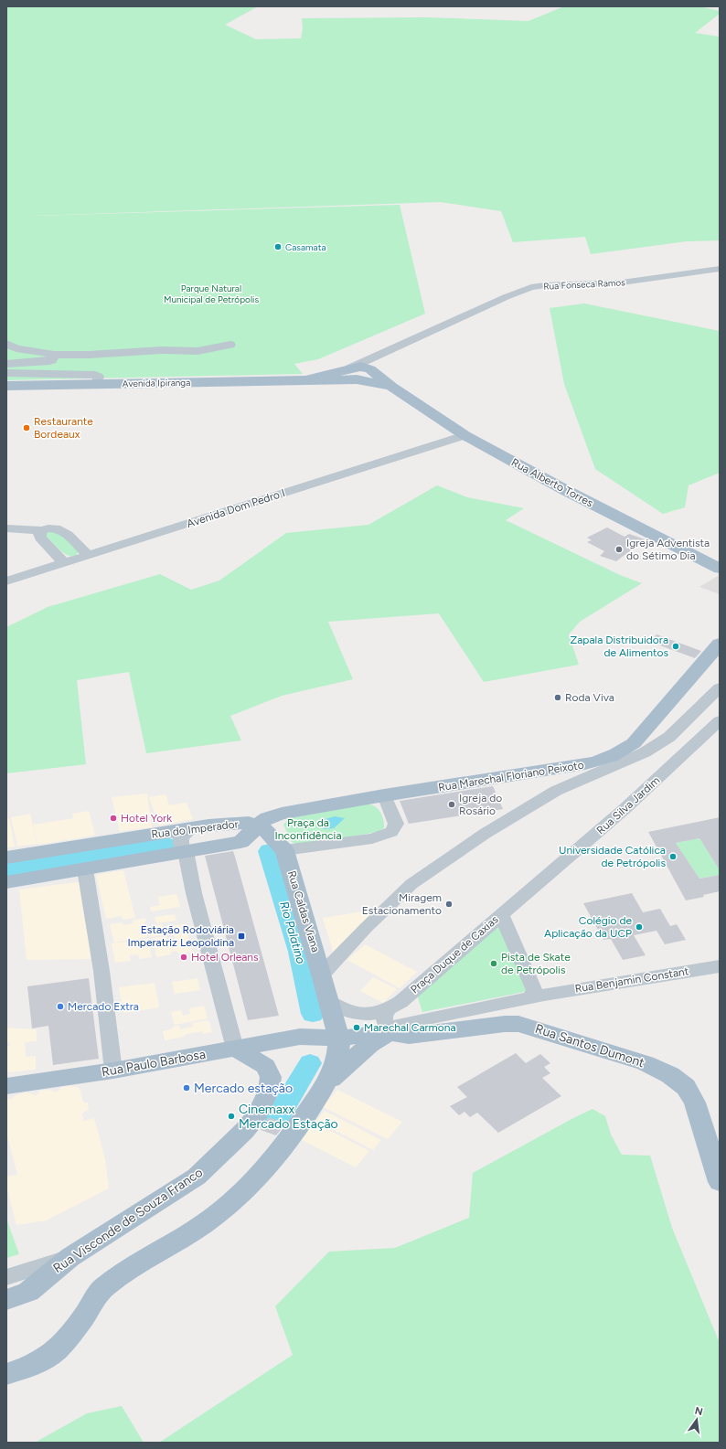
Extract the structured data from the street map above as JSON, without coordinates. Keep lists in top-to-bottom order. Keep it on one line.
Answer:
{"streets":{"main road":["Avenida Ipiranga","Rua Alberto Torres","Rua Marechal Floriano Peixoto","Rua do Imperador","Rua Caldas Viana","Rua Santos Dumont","Rua Paulo Barbosa","Rua Visconde de Souza Franco"],"street":["Rua Fonseca Ramos","Avenida Dom Pedro I","Rua Silva Jardim","Praça Duque de Caxias","Rua Benjamin Constant"]},"crossings":[["Rua Fonseca Ramos","Rua Alberto Torres"],["Avenida Ipiranga","Rua Alberto Torres"],["Rua Alberto Torres","Avenida Dom Pedro I"],["Rua Marechal Floriano Peixoto","Rua do Imperador"],["Rua Marechal Floriano Peixoto","Rua Caldas Viana"],["Rua Silva Jardim","Praça Duque de Caxias"],["Rua do Imperador","Rua Caldas Viana"],["Rua Caldas Viana","Rua Santos Dumont"],["Praça Duque de Caxias","Rua Benjamin Constant"],["Rua Santos Dumont","Rua Paulo Barbosa"],["Rua Paulo Barbosa","Rua Visconde de Souza Franco"]],"water":["Rio Palatino"],"parks":["Parque Natural Municipal de Petrópolis","Praça da Inconfidência"],"places":{"other":["Casamata","Restaurante Bordeaux","Igreja Adventista do Sétimo Dia","Zapala Distribuidora de Alimentos","Roda Viva","Igreja do Rosário","Hotel York","Universidade Católica de Petrópolis","Miragem Estacionamento","Colégio de Aplicação da UCP","Hotel Orleans","Pista de Skate de Petrópolis","Mercado Extra","Marechal Carmona","Mercado estação","Cinemaxx Mercado Estação"],"transit":["Estação Rodoviária Imperatriz Leopoldina"]},"north":"top"}
